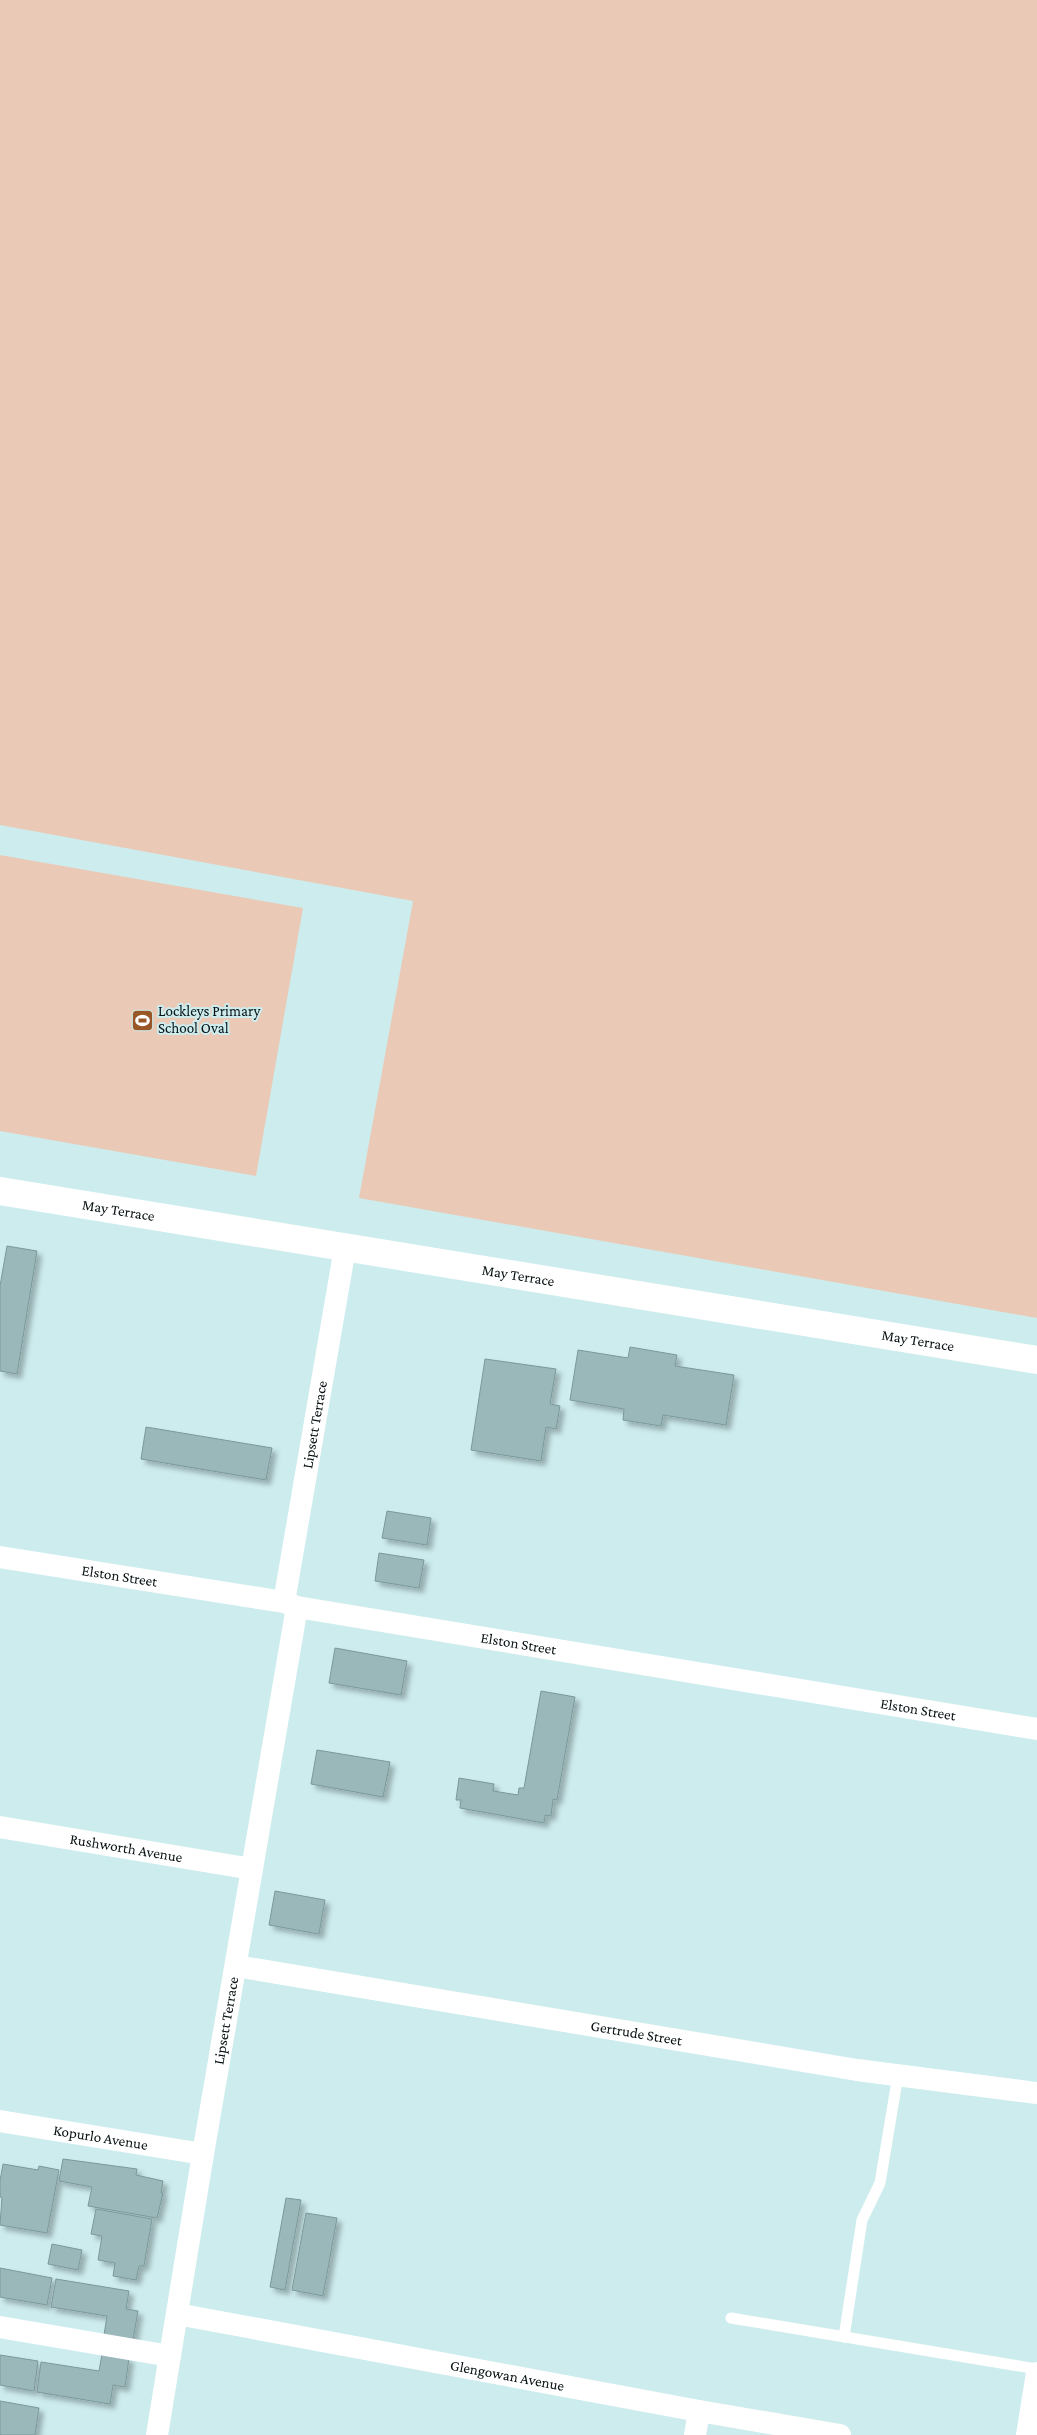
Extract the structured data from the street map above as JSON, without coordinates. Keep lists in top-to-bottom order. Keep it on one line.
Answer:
{"streets":{"street":["May Terrace","Lipsett Terrace","Elston Street","Rushworth Avenue","Gertrude Street","Kopurlo Avenue","Glengowan Avenue"]},"crossings":[["May Terrace","Lipsett Terrace"],["Lipsett Terrace","Elston Street"],["Lipsett Terrace","Rushworth Avenue"],["Lipsett Terrace","Gertrude Street"],["Lipsett Terrace","Kopurlo Avenue"],["Lipsett Terrace","Glengowan Avenue"]],"places":{"sports":["Lockleys Primary School Oval"]}}
